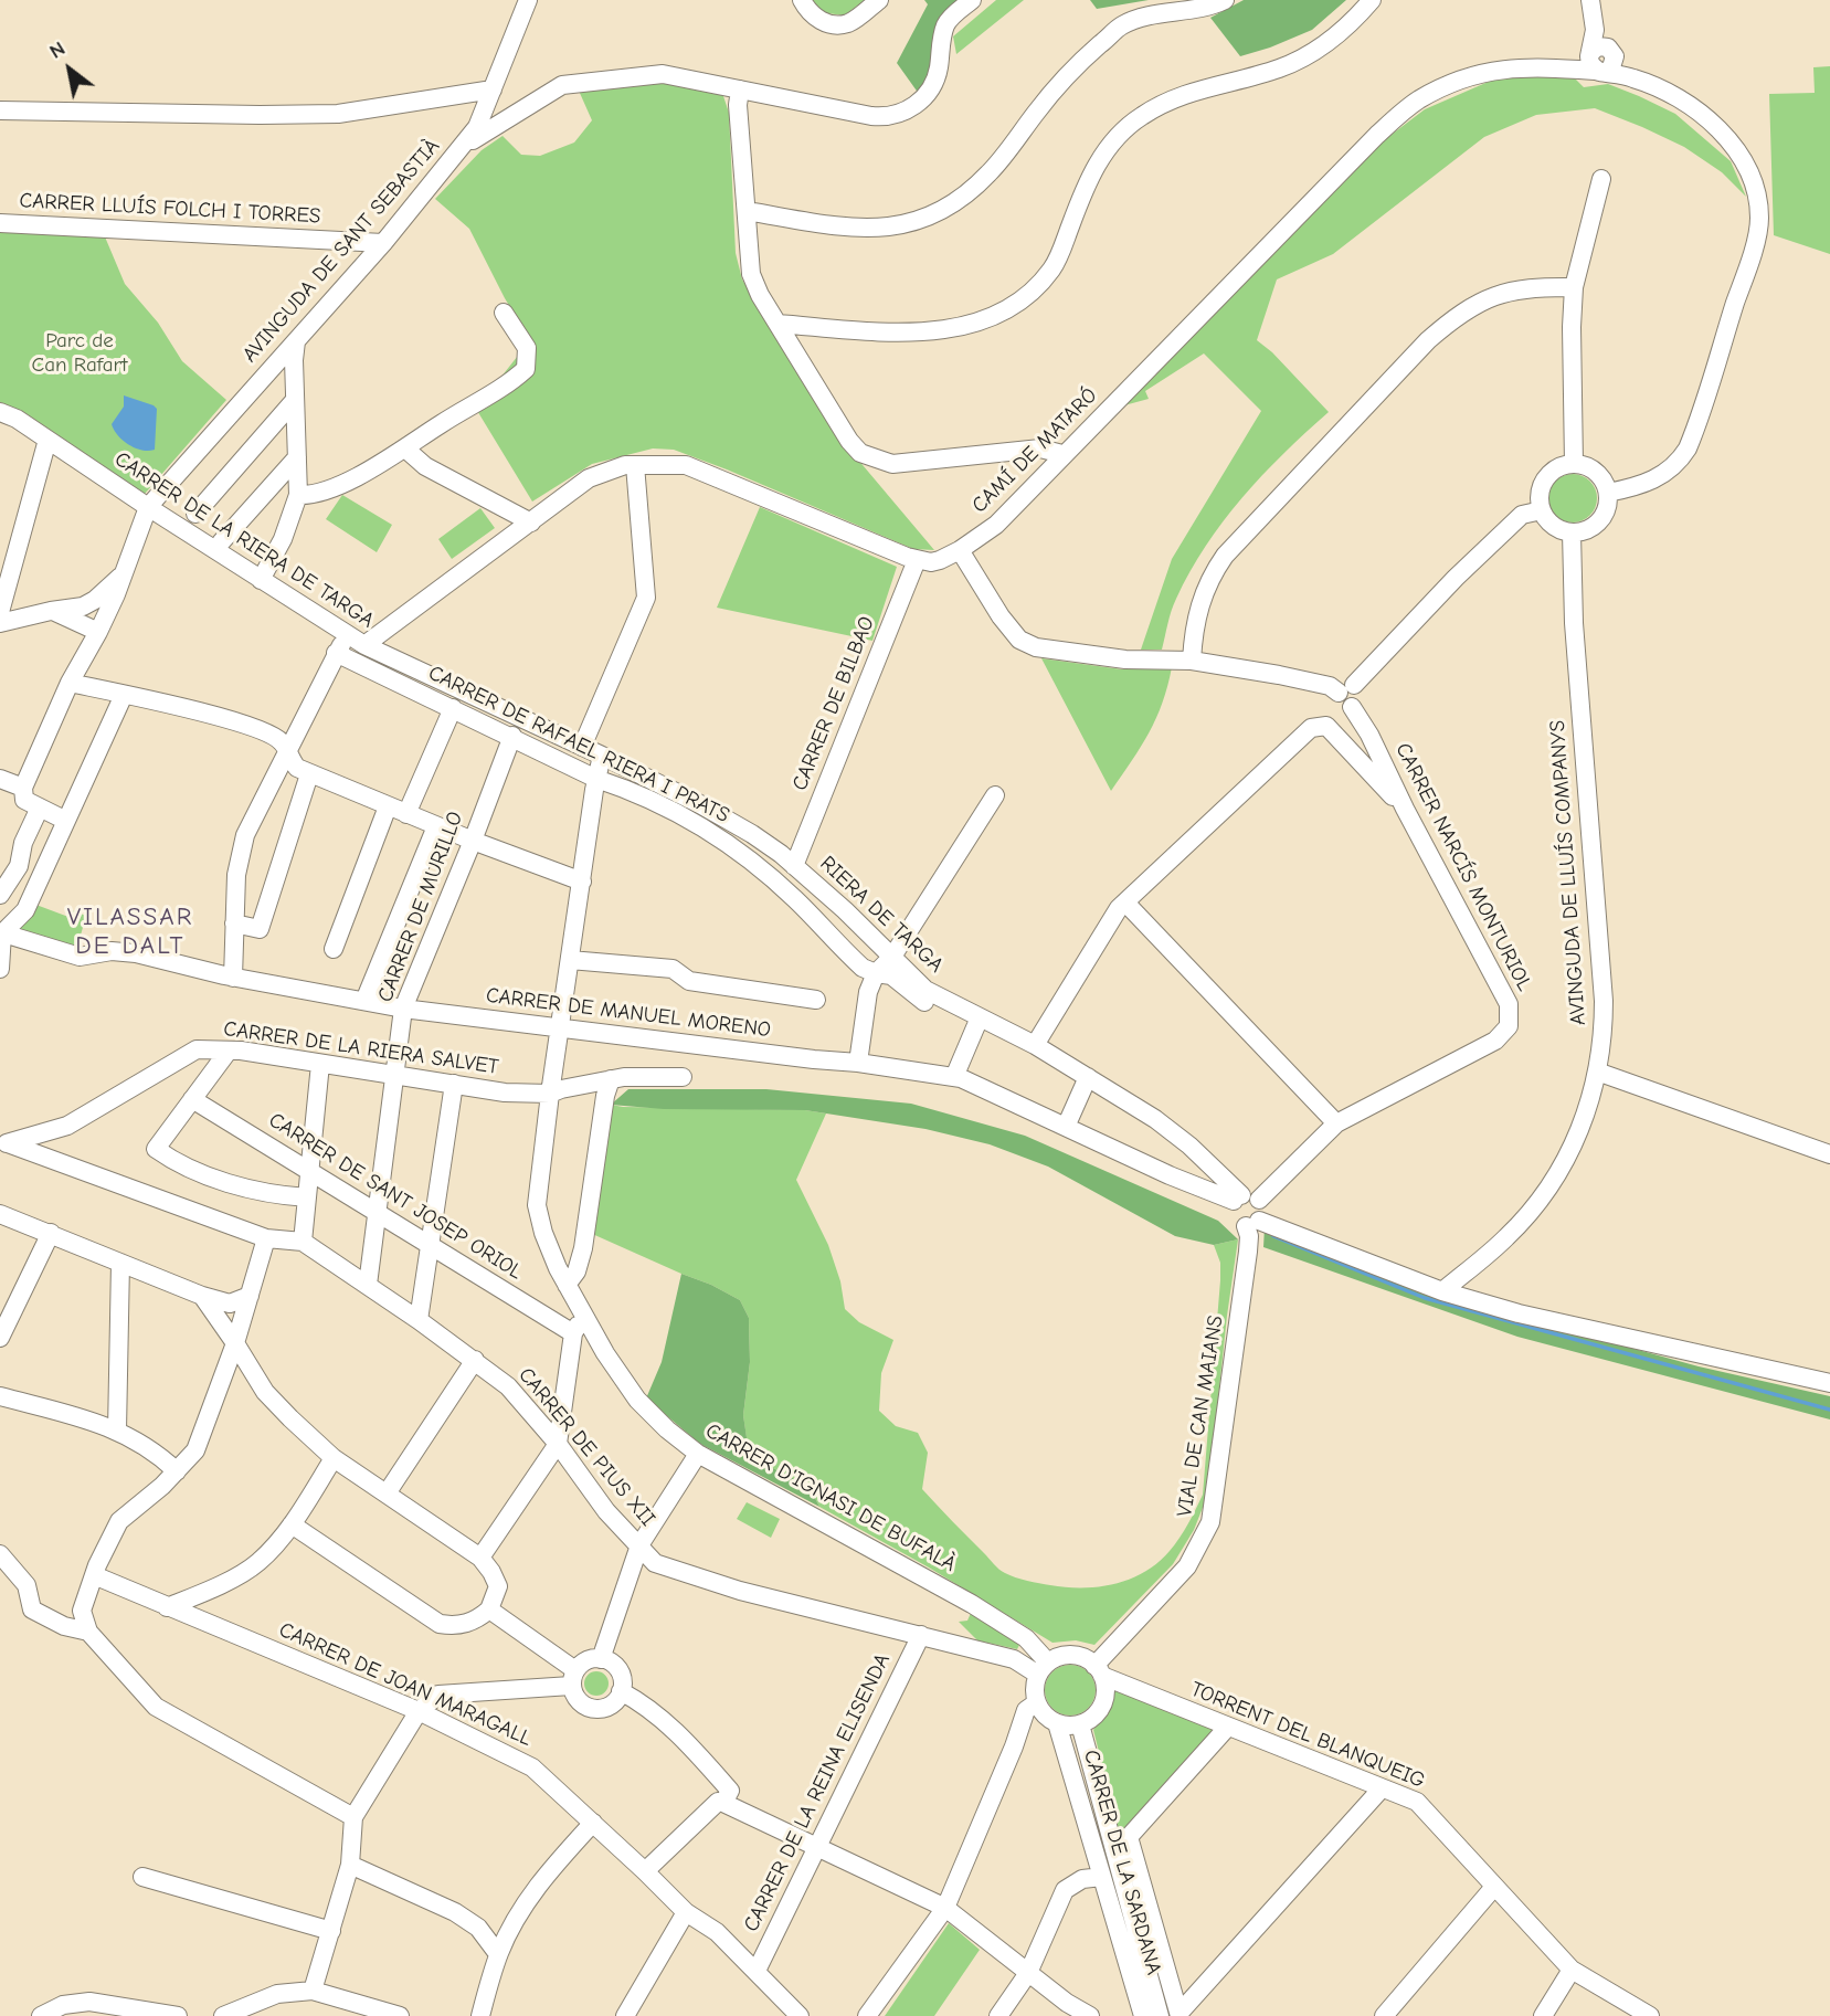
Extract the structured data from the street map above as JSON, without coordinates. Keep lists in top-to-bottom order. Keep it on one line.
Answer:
{"streets":{"street":["CARRER LLUÍS FOLCH I TORRES","AVINGUDA DE SANT SEBASTIÀ","CAMÍ DE MATARÓ","CARRER DE LA RIERA DE TARGA","CARRER DE BILBAO","CARRER DE RAFAEL RIERA I PRATS","CARRER NARCÍS MONTURIOL","AVINGUDA DE LLUÍS COMPANYS","CARRER DE MURILLO","RIERA DE TARGA","CARRER DE MANUEL MORENO","CARRER DE LA RIERA SALVET","CARRER DE SANT JOSEP ORIOL","VIAL DE CAN MAIANS","CARRER DE PIUS XII","CARRER D'IGNASI DE BUFALÀ","CARRER DE JOAN MARAGALL","TORRENT DEL BLANQUEIG","CARRER DE LA REINA ELISENDA","CARRER DE LA SARDANA"]},"crossings":[["CARRER LLUÍS FOLCH I TORRES","AVINGUDA DE SANT SEBASTIÀ"],["AVINGUDA DE SANT SEBASTIÀ","CARRER DE LA RIERA DE TARGA"],["CAMÍ DE MATARÓ","CARRER DE BILBAO"],["CAMÍ DE MATARÓ","AVINGUDA DE LLUÍS COMPANYS"],["CARRER DE LA RIERA DE TARGA","RIERA DE TARGA"],["CARRER DE BILBAO","RIERA DE TARGA"],["CARRER DE RAFAEL RIERA I PRATS","CARRER DE MURILLO"],["CARRER DE RAFAEL RIERA I PRATS","RIERA DE TARGA"],["CARRER DE RAFAEL RIERA I PRATS","CARRER D'IGNASI DE BUFALÀ"],["CARRER NARCÍS MONTURIOL","RIERA DE TARGA"],["CARRER NARCÍS MONTURIOL","CARRER DE MANUEL MORENO"],["CARRER NARCÍS MONTURIOL","VIAL DE CAN MAIANS"],["CARRER DE MURILLO","CARRER DE MANUEL MORENO"],["CARRER DE MURILLO","CARRER DE LA RIERA SALVET"],["CARRER DE MURILLO","CARRER DE SANT JOSEP ORIOL"],["CARRER DE MURILLO","CARRER DE PIUS XII"],["RIERA DE TARGA","CARRER DE MANUEL MORENO"],["RIERA DE TARGA","VIAL DE CAN MAIANS"],["RIERA DE TARGA","CARRER D'IGNASI DE BUFALÀ"],["CARRER DE MANUEL MORENO","VIAL DE CAN MAIANS"],["CARRER DE MANUEL MORENO","CARRER D'IGNASI DE BUFALÀ"],["CARRER DE LA RIERA SALVET","CARRER D'IGNASI DE BUFALÀ"],["VIAL DE CAN MAIANS","CARRER DE PIUS XII"],["VIAL DE CAN MAIANS","CARRER D'IGNASI DE BUFALÀ"],["VIAL DE CAN MAIANS","TORRENT DEL BLANQUEIG"],["VIAL DE CAN MAIANS","CARRER DE LA SARDANA"],["CARRER DE PIUS XII","CARRER D'IGNASI DE BUFALÀ"],["CARRER DE PIUS XII","TORRENT DEL BLANQUEIG"],["CARRER DE PIUS XII","CARRER DE LA REINA ELISENDA"],["CARRER DE PIUS XII","CARRER DE LA SARDANA"],["CARRER D'IGNASI DE BUFALÀ","TORRENT DEL BLANQUEIG"],["CARRER D'IGNASI DE BUFALÀ","CARRER DE LA SARDANA"],["CARRER DE JOAN MARAGALL","CARRER DE LA REINA ELISENDA"],["TORRENT DEL BLANQUEIG","CARRER DE LA SARDANA"]],"districts":["VILASSAR DE DALT"],"parks":["Parc de Can Rafart"],"north":"top left"}
